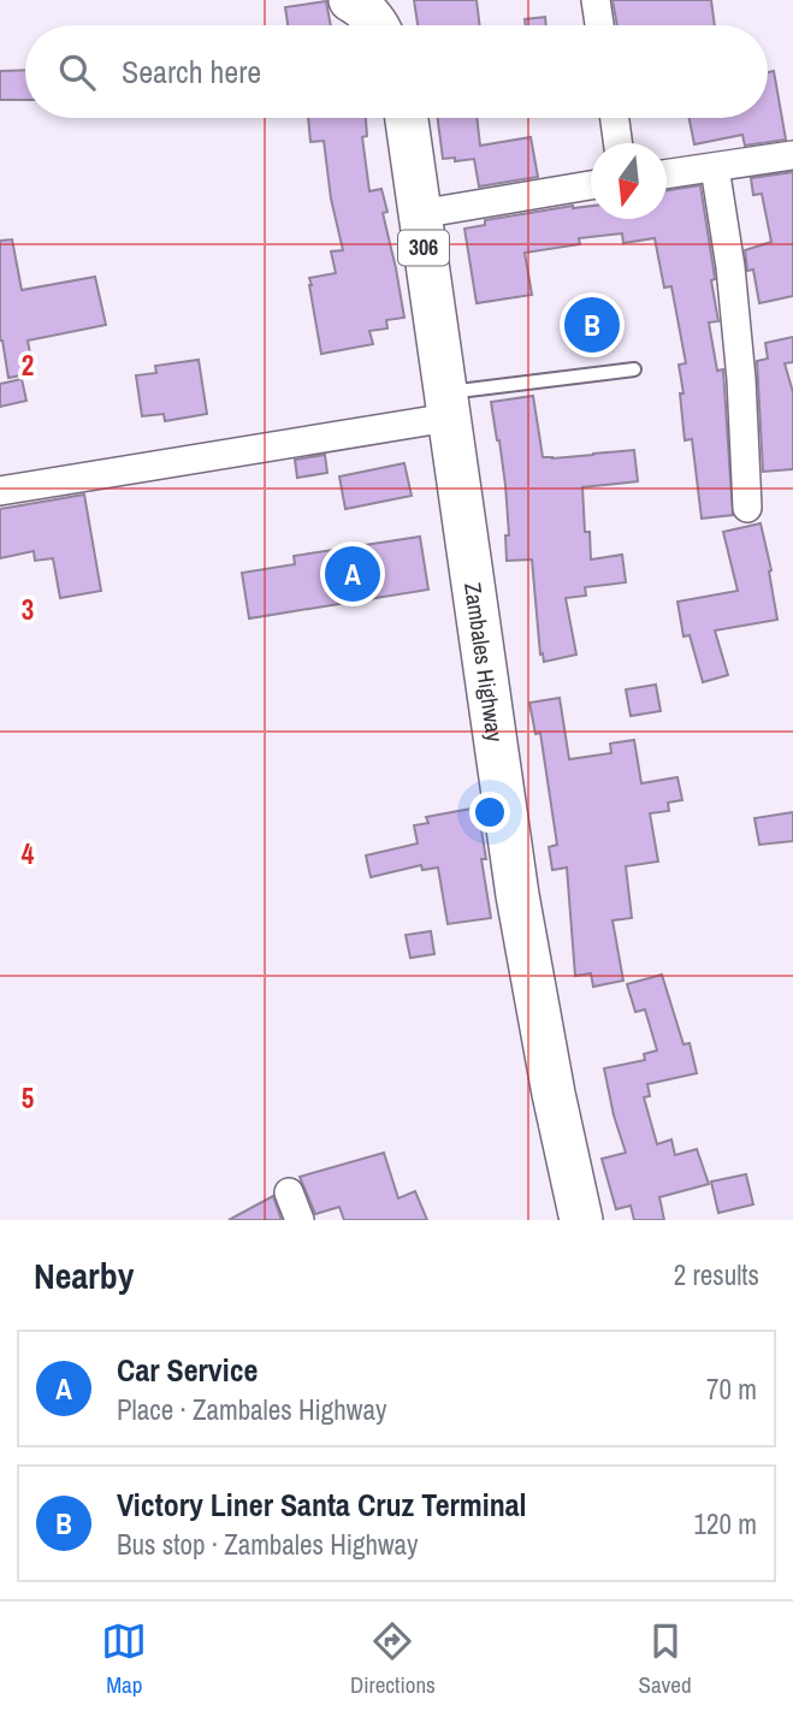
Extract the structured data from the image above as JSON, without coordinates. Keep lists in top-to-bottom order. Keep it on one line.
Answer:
{"streets":{"main road":["306","Zambales Highway"]},"north":"bottom","page":{"search":"Search here","pins":["B","A"],"heading":["Nearby","2 results"],"list":[{"mark":"A","name":"Car Service","note":"Place · Zambales Highway","value":"70 m"},{"mark":"B","name":"Victory Liner Santa Cruz Terminal","note":"Bus stop · Zambales Highway","value":"120 m"}],"nav":["Map","Directions","Saved"]},"grid":{"rows":["2","3","4","5"]}}
